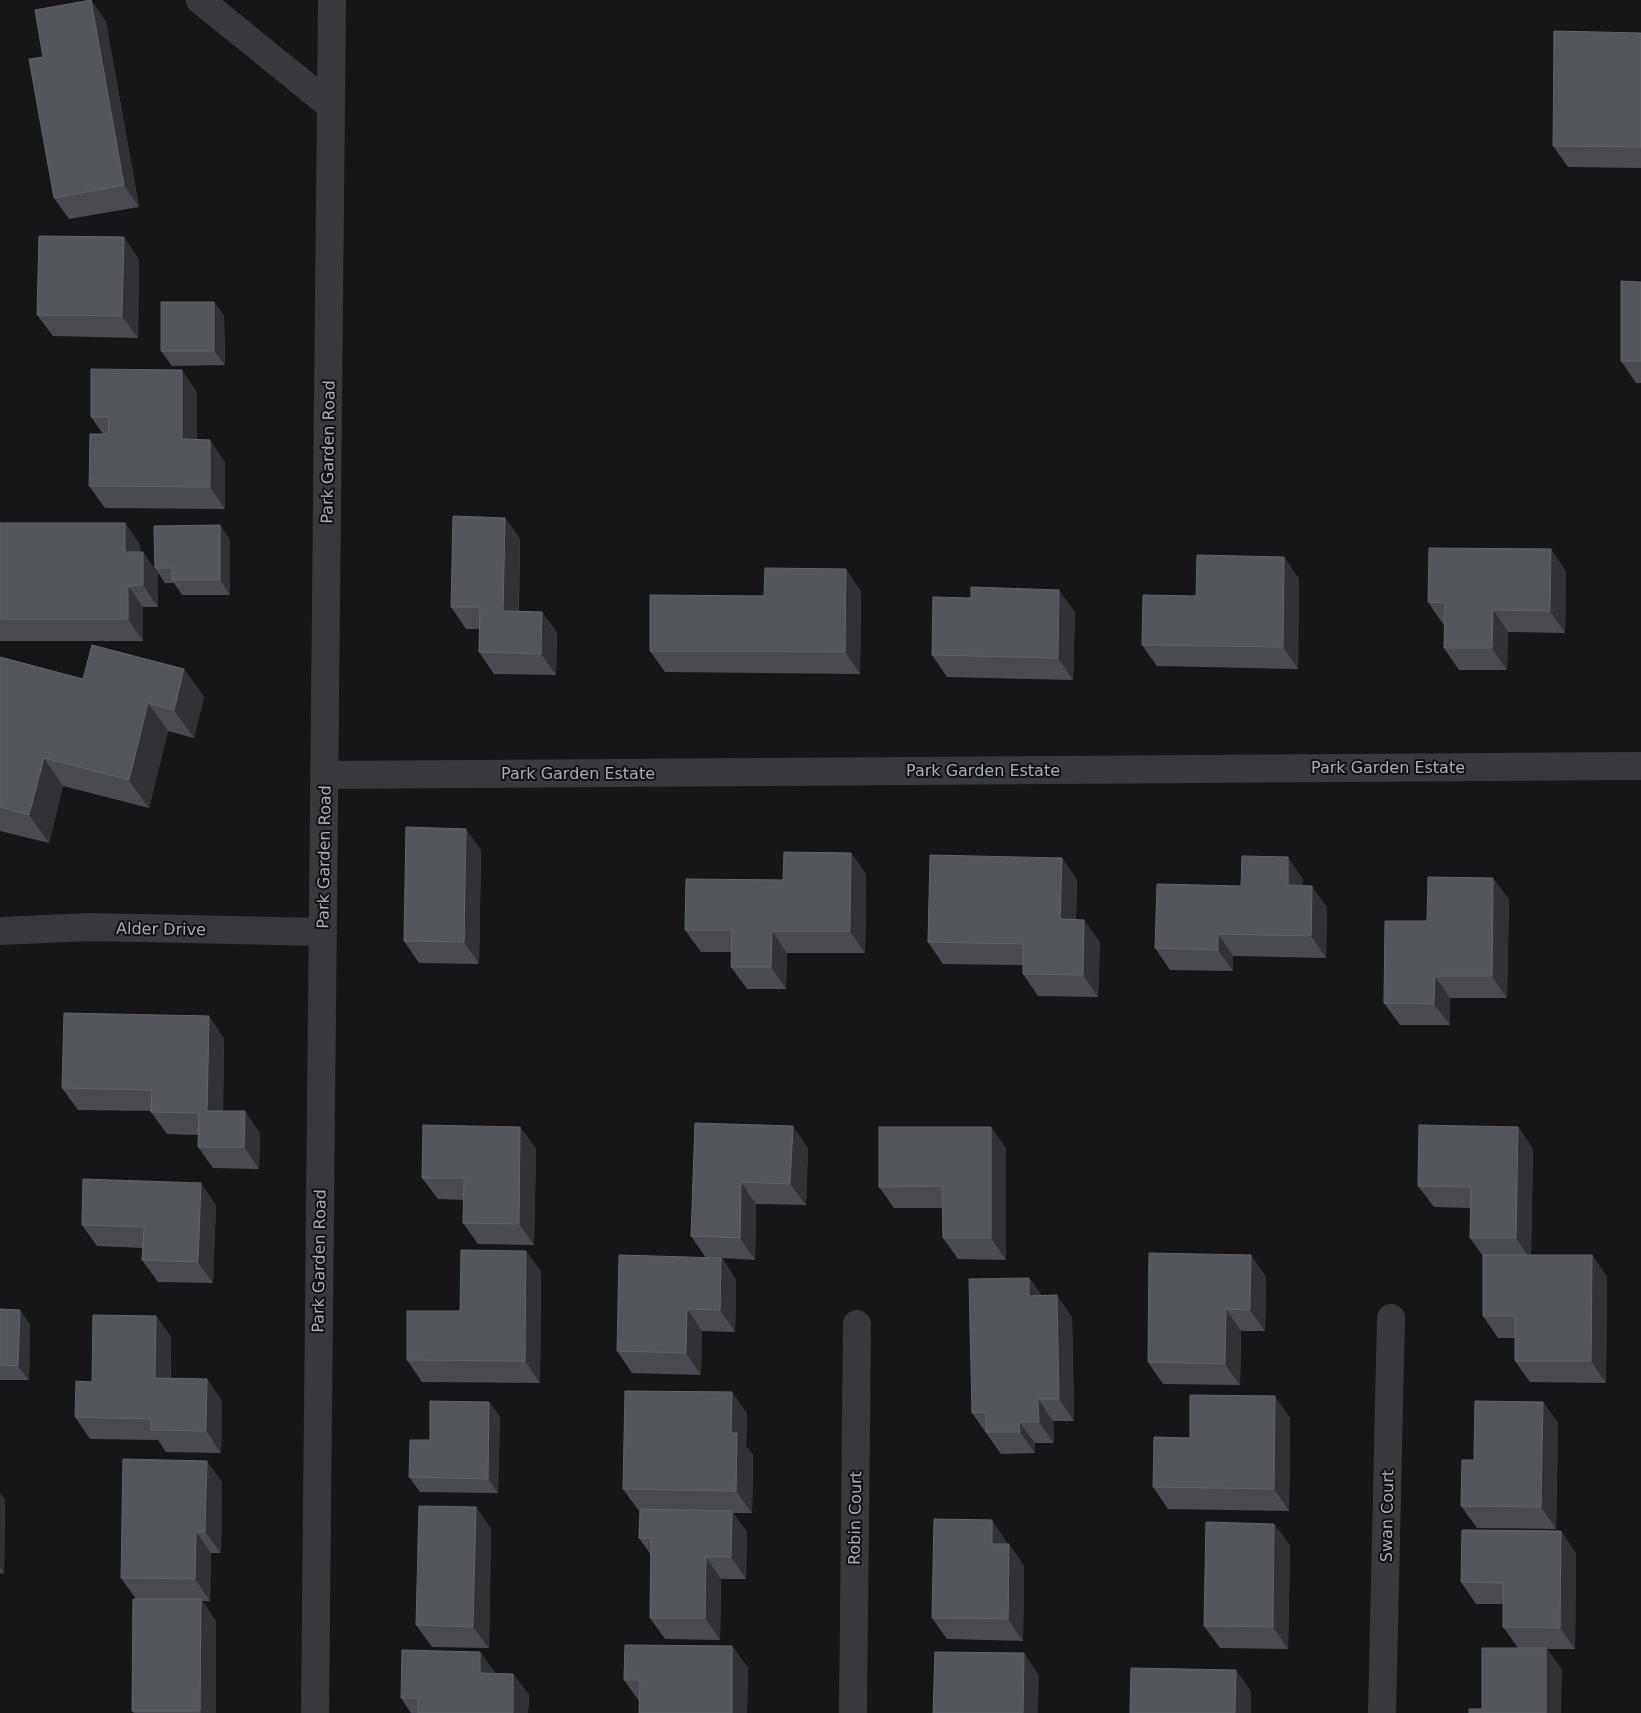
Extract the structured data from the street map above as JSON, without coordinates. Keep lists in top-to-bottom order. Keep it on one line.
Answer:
{"streets":{"street":["Park Garden Road","Park Garden Estate","Alder Drive","Swan Court","Robin Court"]},"crossings":[["Park Garden Road","Park Garden Estate"],["Park Garden Road","Alder Drive"]]}
